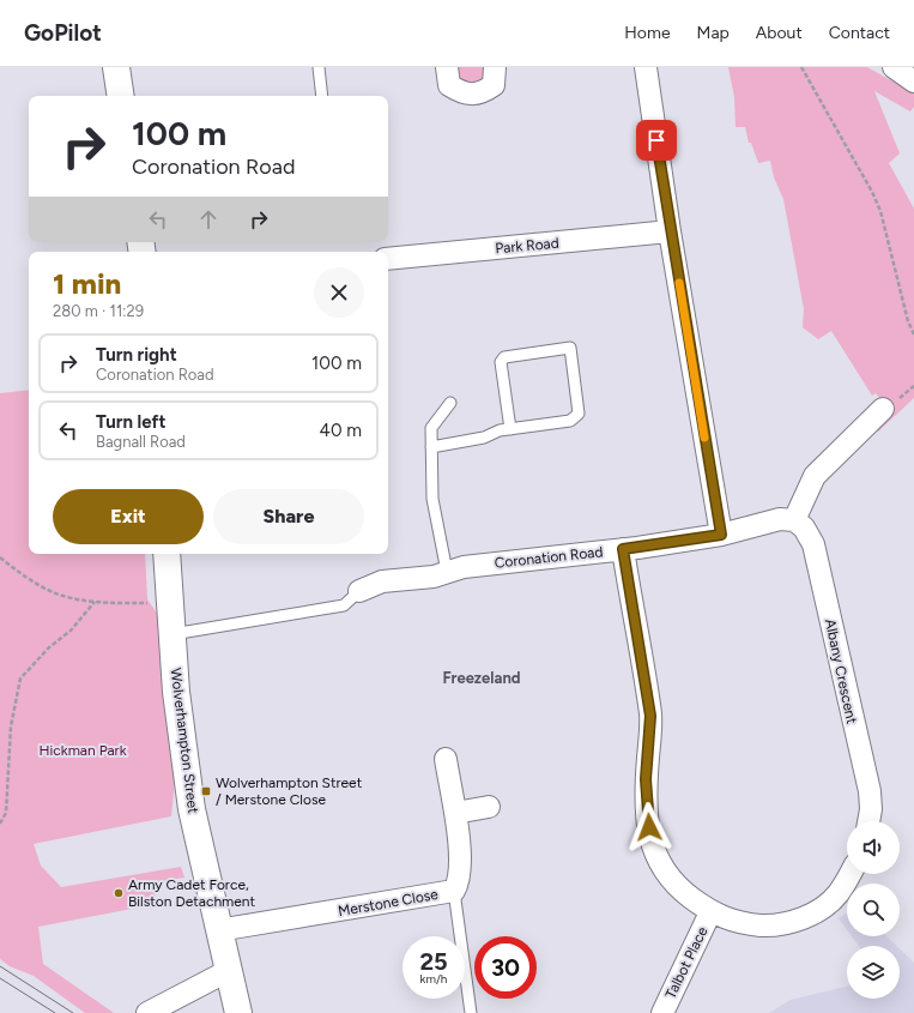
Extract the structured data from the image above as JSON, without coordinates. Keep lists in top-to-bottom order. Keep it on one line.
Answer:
{"streets":{"main road":["Wolverhampton Street"],"street":["Park Road","Coronation Road","Albany Crescent","Merstone Close","Talbot Place"]},"crossings":[["Coronation Road","Albany Crescent"],["Wolverhampton Street","Merstone Close"]],"districts":["Freezeland"],"parks":["Hickman Park"],"places":{"transit":["Wolverhampton Street / Merstone Close"],"other":["Army Cadet Force, Bilston Detachment"]},"page":{"header":"GoPilot","nav":["Home","Map","About","Contact"],"turn":["100 m","Coronation Road"],"heading":["1 min","280 m · 11:29"],"list":[{"name":"Turn right","note":"Coronation Road","value":"100 m"},{"name":"Turn left","note":"Bagnall Road","value":"40 m"}],"buttons":["Exit","Share"],"speed":"25 km/h","limit":"30"}}
